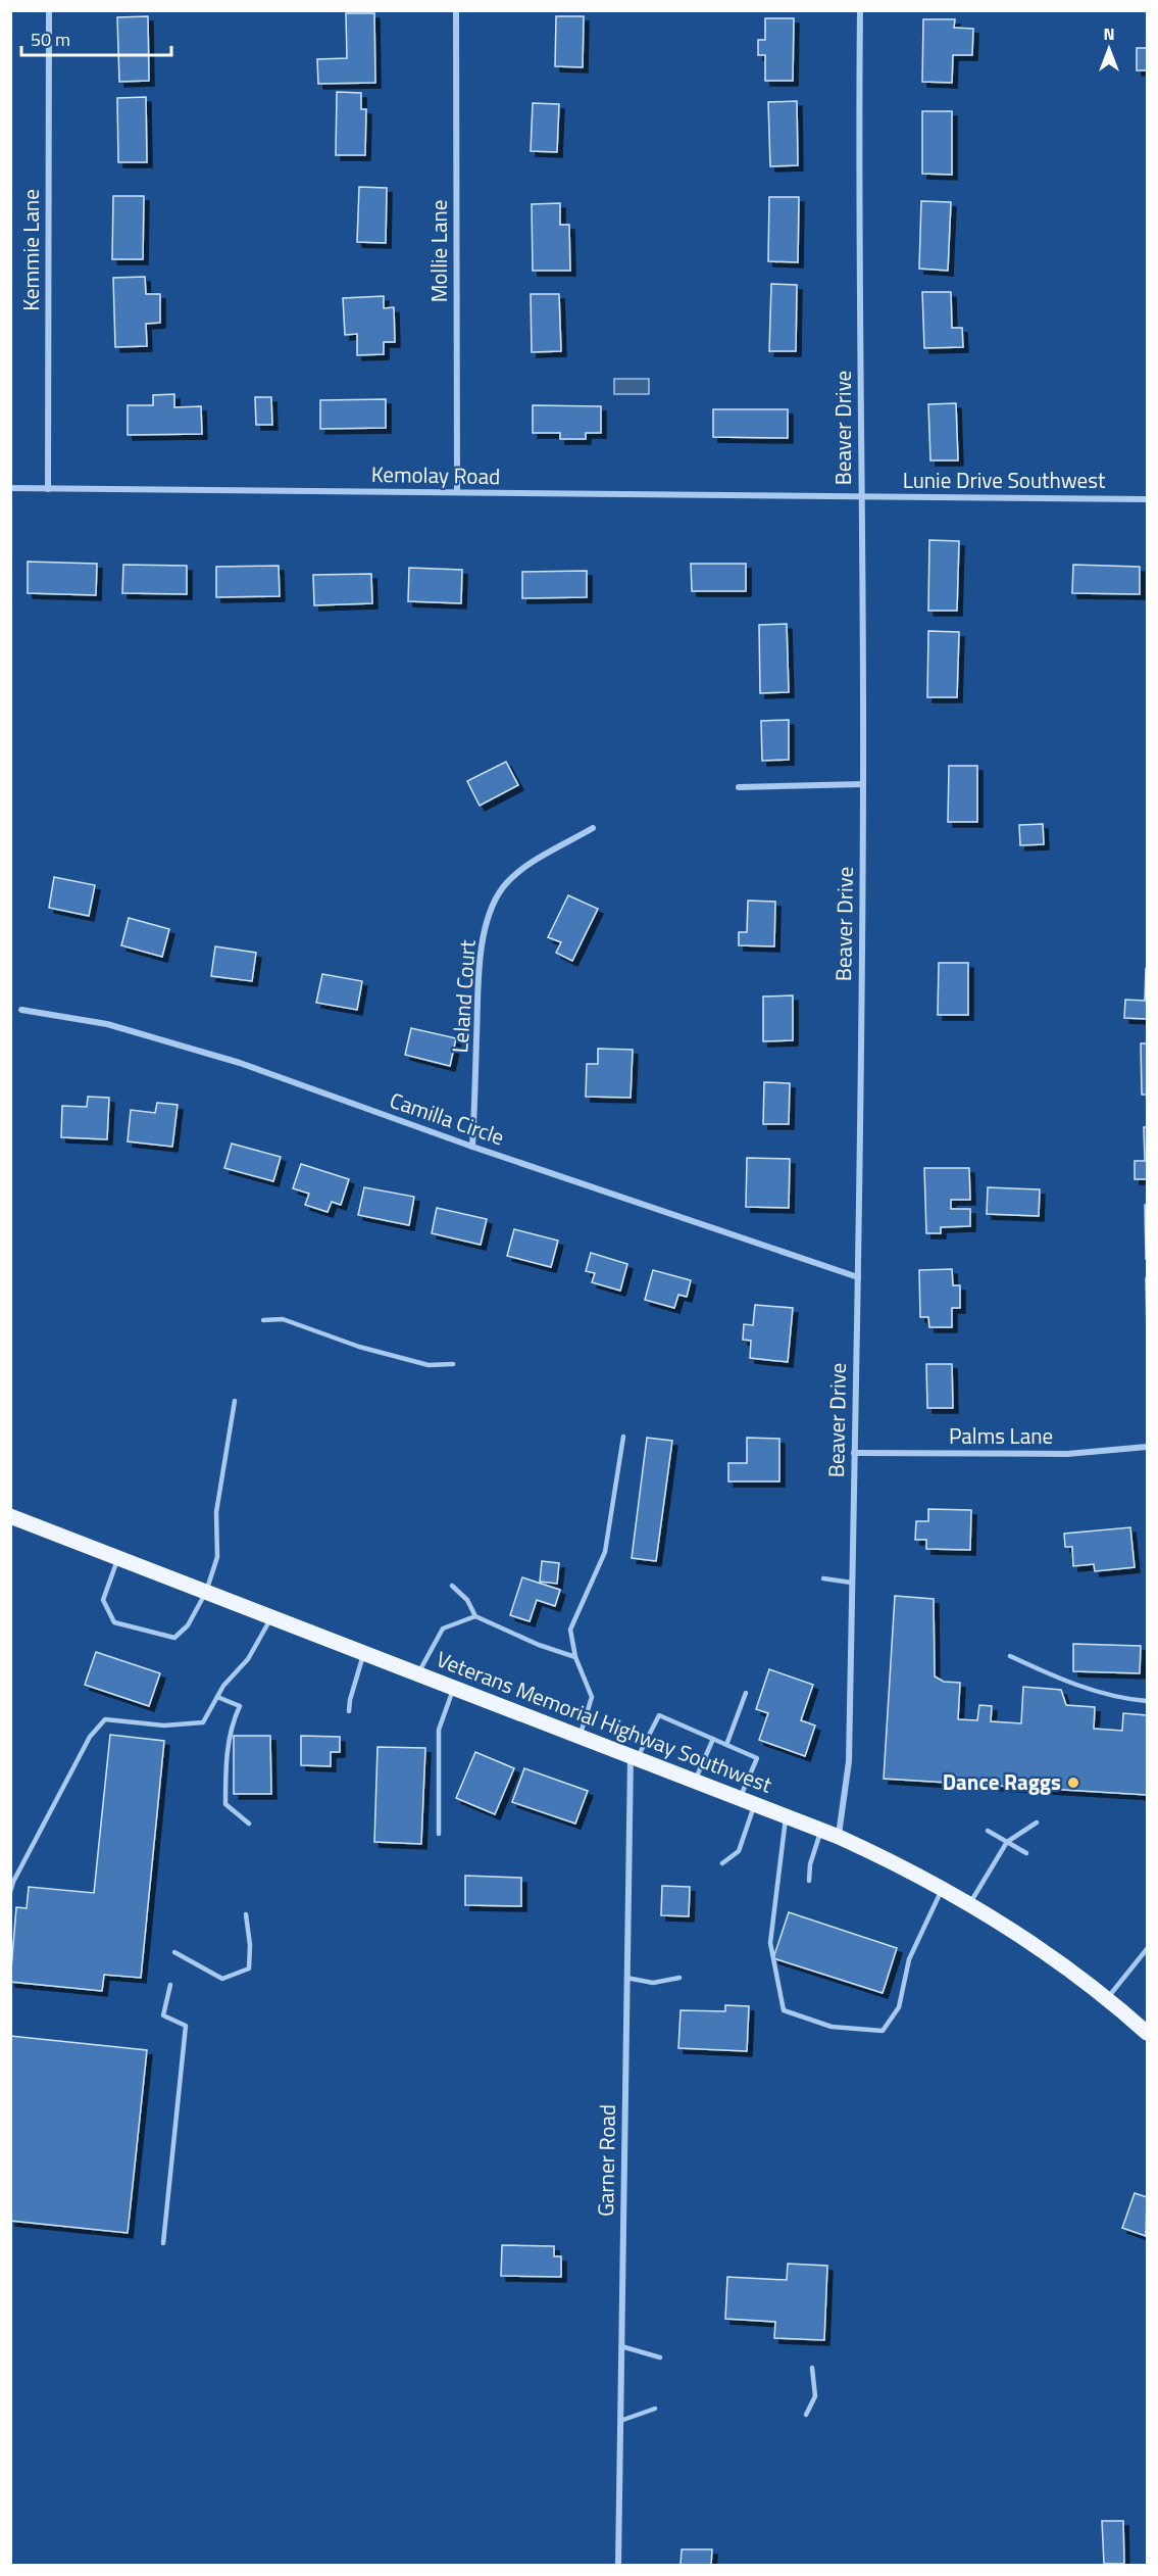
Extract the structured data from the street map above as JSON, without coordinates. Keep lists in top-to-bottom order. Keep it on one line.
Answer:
{"streets":{"main road":["Veterans Memorial Highway Southwest"],"street":["Kemmie Lane","Mollie Lane","Beaver Drive","Kemolay Road","Lunie Drive Southwest","Leland Court","Camilla Circle","Palms Lane","Garner Road"]},"crossings":[["Kemmie Lane","Kemolay Road"],["Mollie Lane","Kemolay Road"],["Beaver Drive","Kemolay Road"],["Beaver Drive","Lunie Drive Southwest"],["Beaver Drive","Camilla Circle"],["Beaver Drive","Palms Lane"],["Beaver Drive","Veterans Memorial Highway Southwest"],["Kemolay Road","Lunie Drive Southwest"],["Leland Court","Camilla Circle"],["Veterans Memorial Highway Southwest","Garner Road"]],"places":["Dance Raggs"],"scale_bar":"50 m","north":"top"}
